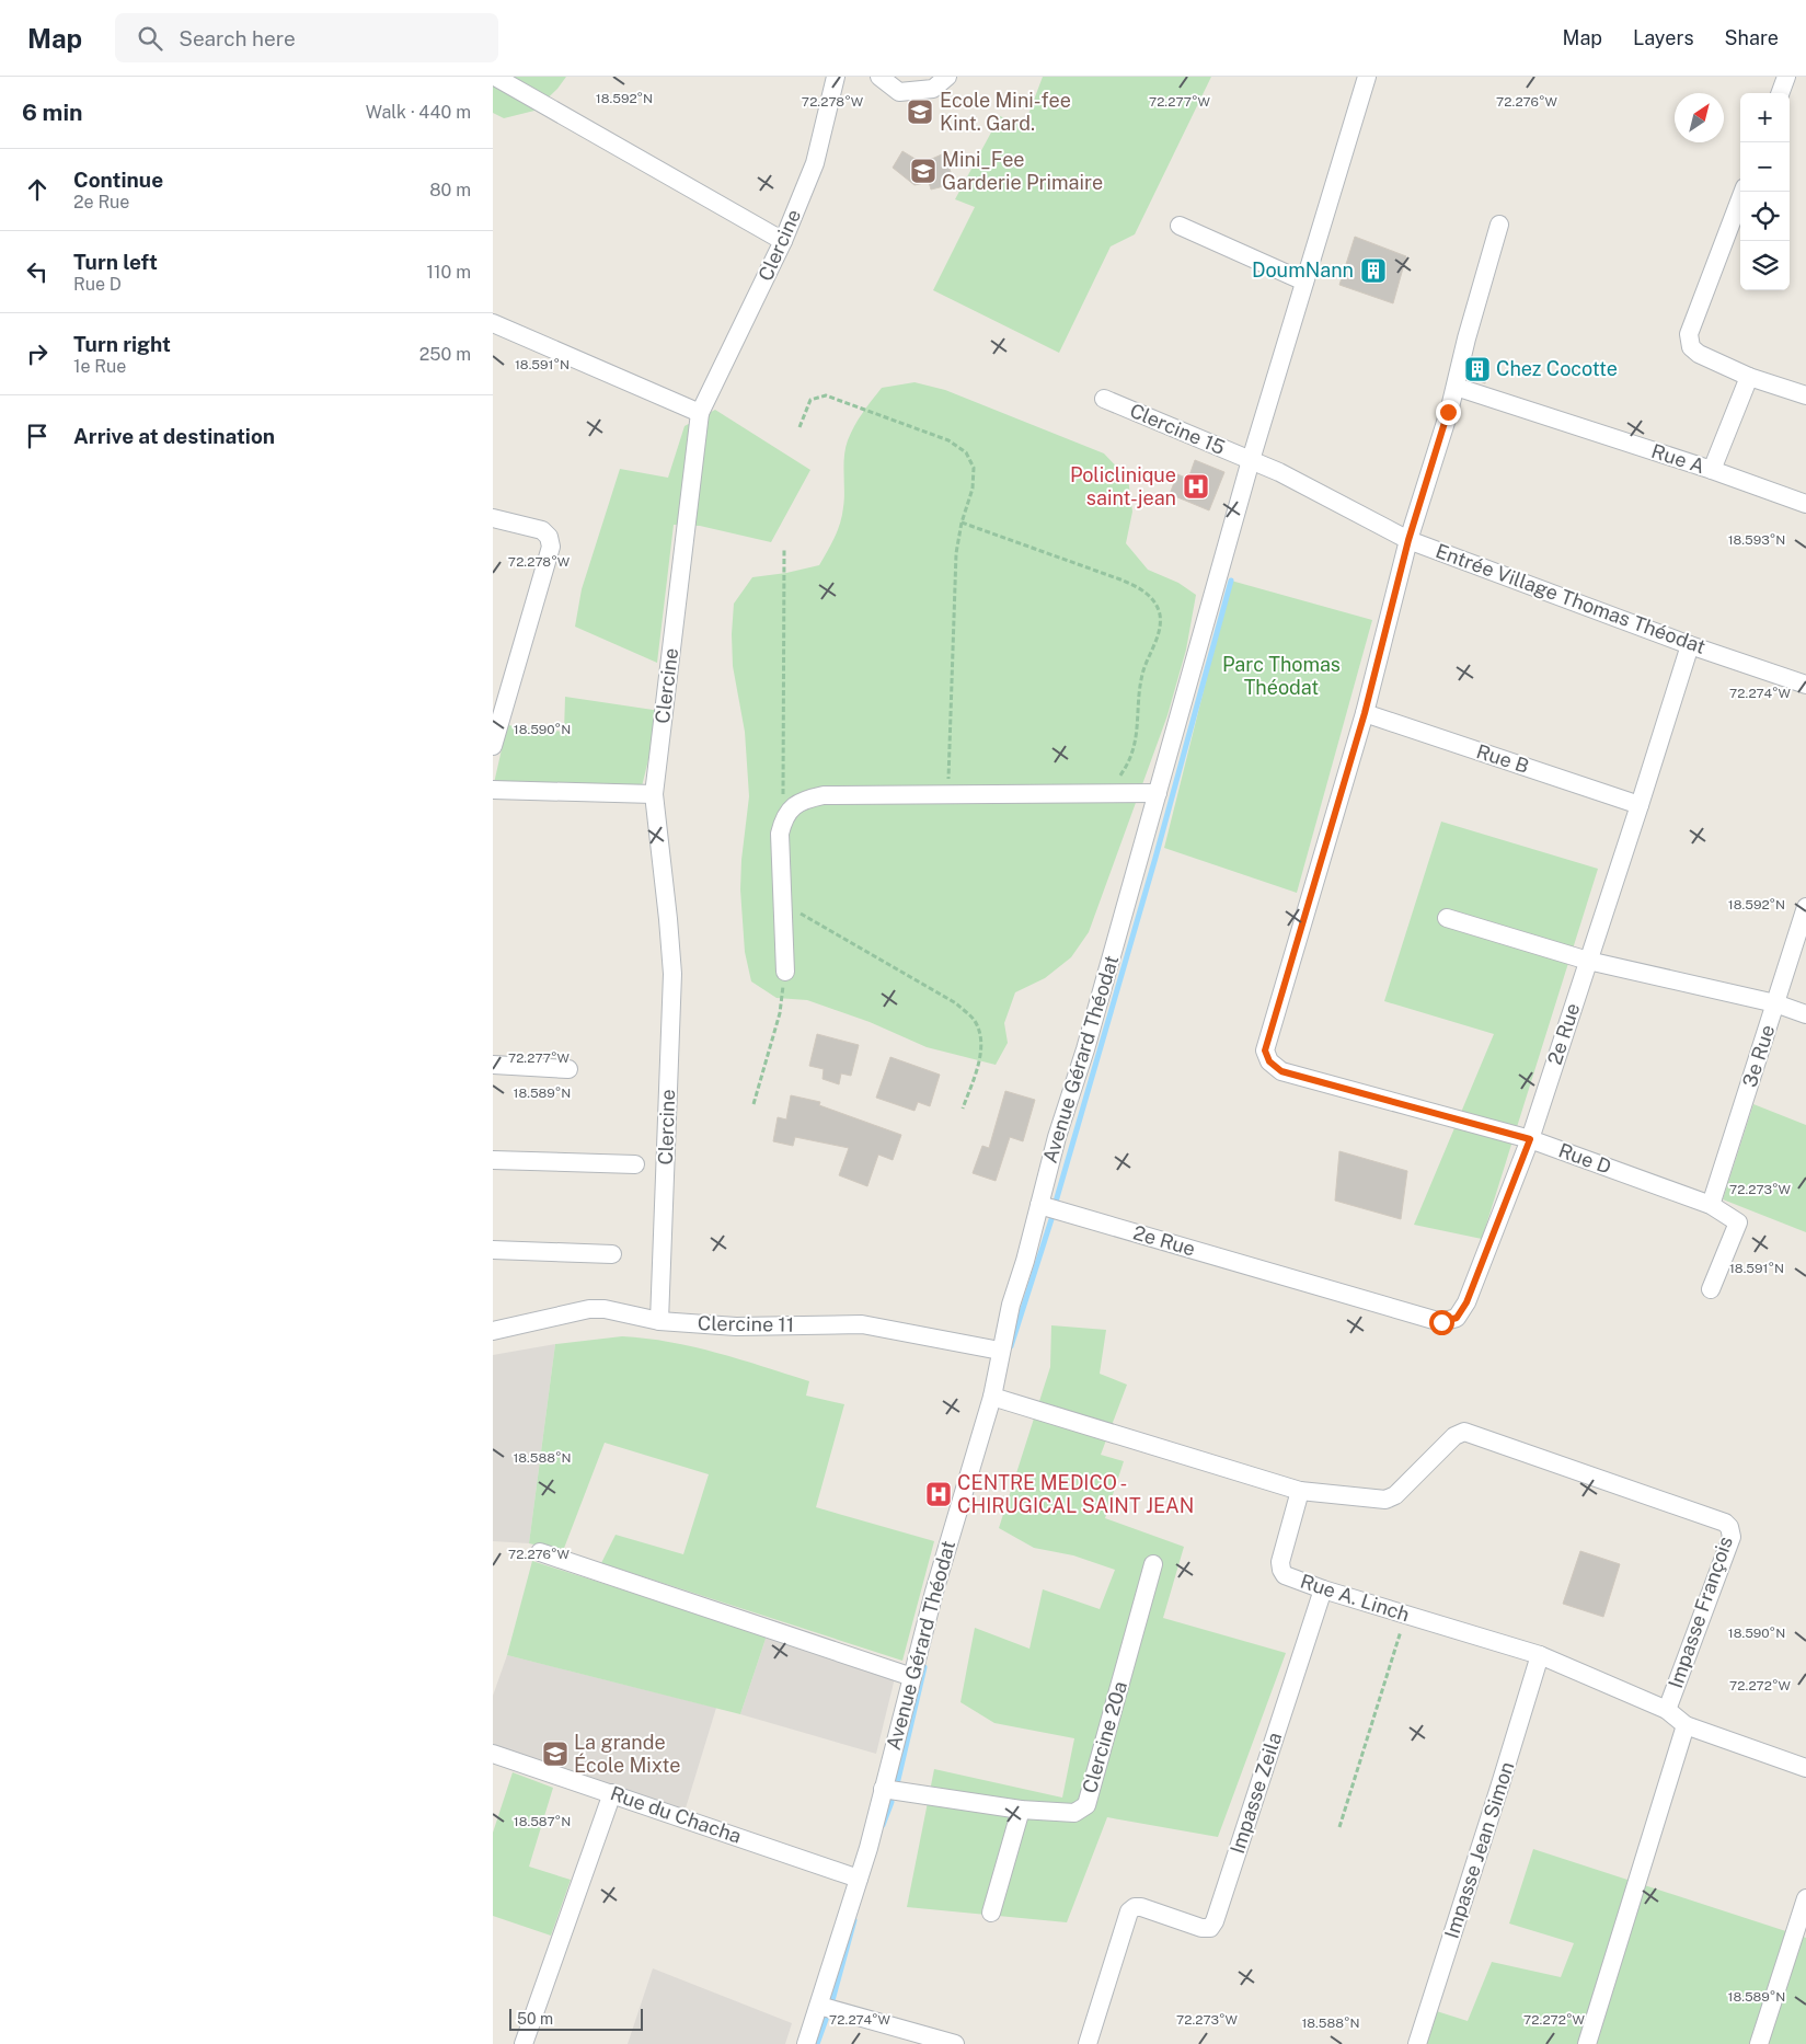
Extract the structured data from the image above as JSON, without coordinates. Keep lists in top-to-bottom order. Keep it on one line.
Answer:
{"streets":{"street":["Clercine","Clercine 15","Rue A","Entrée Village Thomas Théodat","Rue B","2e Rue","3e Rue","Avenue Gérard Théodat","Rue D","Clercine 11","Rue A. Linch","Impasse François","Clercine 20a","Impasse Zeila","Rue du Chacha","Impasse Jean Simon"]},"crossings":[["Clercine","Clercine 11"],["Clercine 15","Entrée Village Thomas Théodat"],["Clercine 15","Avenue Gérard Théodat"],["Entrée Village Thomas Théodat","2e Rue"],["Entrée Village Thomas Théodat","Avenue Gérard Théodat"],["Rue B","2e Rue"],["Rue B","Rue D"],["2e Rue","Avenue Gérard Théodat"],["2e Rue","Rue D"],["3e Rue","Rue D"],["Avenue Gérard Théodat","Clercine 11"],["Avenue Gérard Théodat","Clercine 20a"],["Avenue Gérard Théodat","Rue du Chacha"],["Rue A. Linch","Impasse François"],["Rue A. Linch","Impasse Zeila"],["Rue A. Linch","Impasse Jean Simon"]],"parks":["Parc Thomas Théodat"],"places":{"school or university":["Ecole Mini-fee Kint. Gard.","Mini_Fee Garderie Primaire","La grande École Mixte"],"building":["DoumNann","Chez Cocotte"],"hospital":["Policlinique saint-jean","CENTRE MEDICO - CHIRUGICAL SAINT JEAN"]},"scale_bar":"50 m","north":"top right","page":{"header":"Map","search":"Search here","nav":["Map","Layers","Share"],"heading":["6 min","Walk · 440 m"],"map_buttons":["+","−"],"list":[["Continue","2e Rue","80 m"],["Turn left","Rue D","110 m"],["Turn right","1e Rue","250 m"],"Arrive at destination"],"scale":"50 m"},"coordinates":["18.592°N","72.278°W","72.277°W","72.276°W","18.591°N","18.593°N","72.274°W","18.590°N","18.589°N","72.273°W","18.588°N","72.272°W","18.587°N"]}
